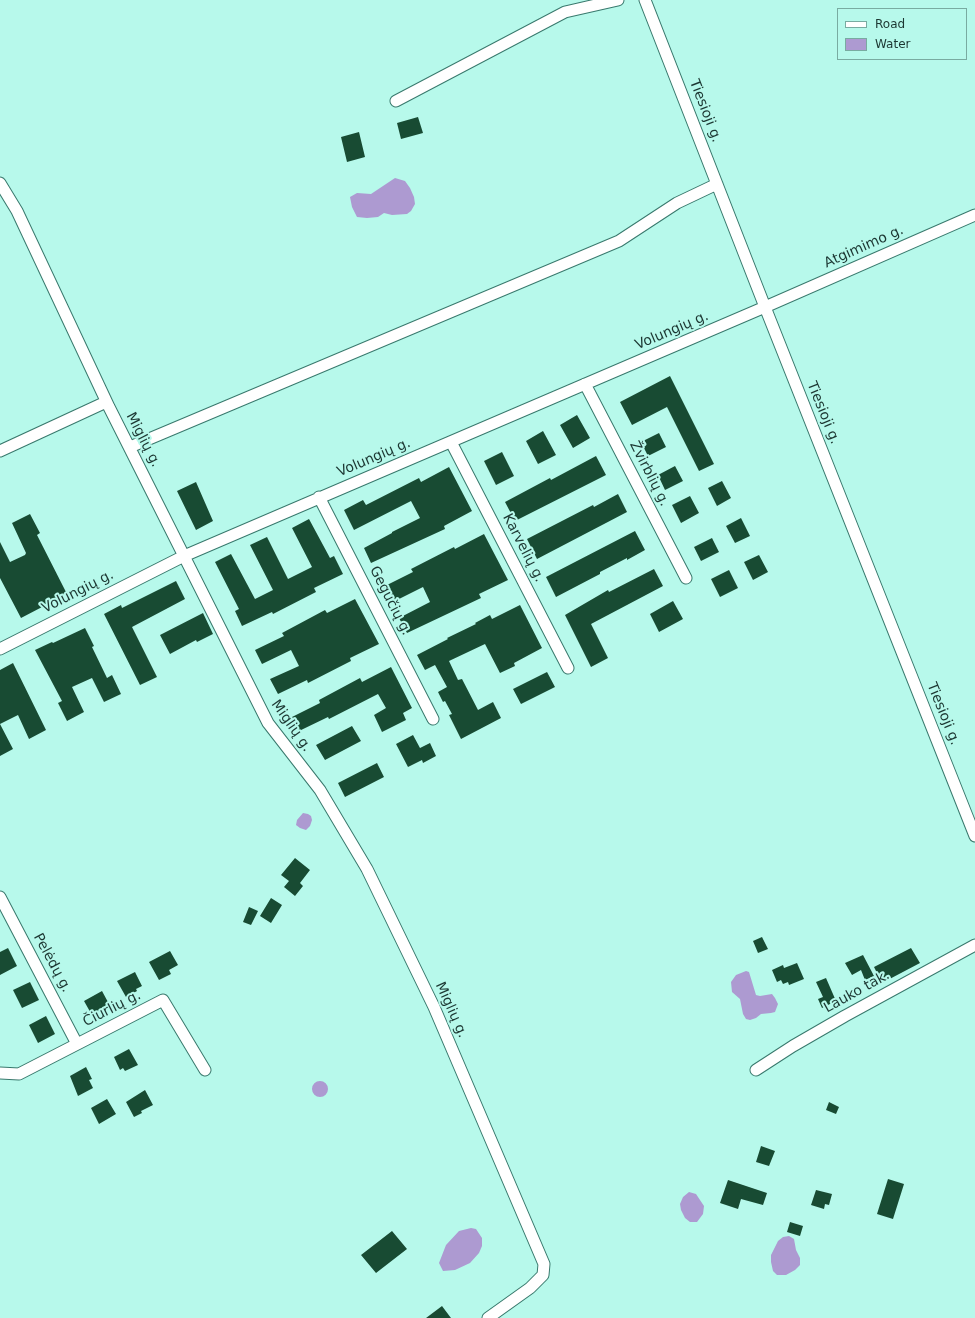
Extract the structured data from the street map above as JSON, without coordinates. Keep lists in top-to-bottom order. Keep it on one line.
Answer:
{"streets":{"street":["Tiesioji g.","Atgimimo g.","Volungių g.","Miglių g.","Žvirblių g.","Karvelių g.","Gegučių g.","Pelėdų g.","Lauko tak.","Čiurlių g."]},"crossings":[["Tiesioji g.","Atgimimo g."],["Tiesioji g.","Volungių g."],["Atgimimo g.","Volungių g."],["Volungių g.","Miglių g."],["Volungių g.","Žvirblių g."],["Volungių g.","Karvelių g."],["Volungių g.","Gegučių g."],["Pelėdų g.","Čiurlių g."]],"legend":["Road","Water"]}
